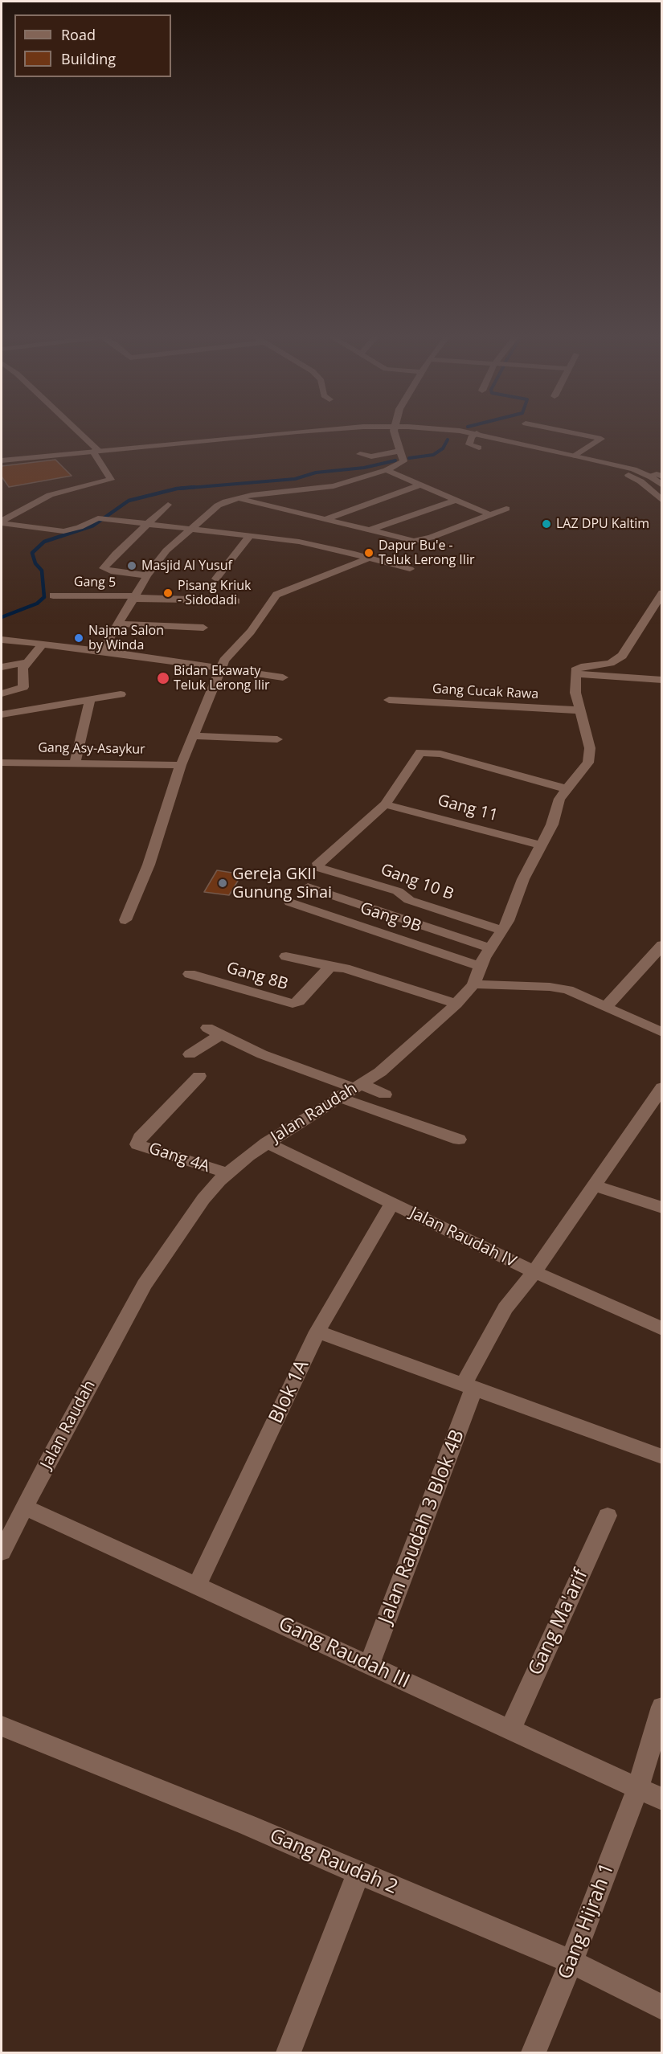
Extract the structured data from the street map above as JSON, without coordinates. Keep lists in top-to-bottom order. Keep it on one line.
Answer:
{"streets":{"street":["Gang 5","Gang Cucak Rawa","Gang Asy-Asaykur","Gang 11","Gang 10 B","Gang 9B","Gang 8B","Jalan Raudah","Gang 4A","Jalan Raudah IV","Blok 1A","Jalan Raudah 3 Blok 4B","Gang Ma'arif","Gang Raudah III","Gang Raudah 2","Gang Hijrah 1"]},"crossings":[["Gang Cucak Rawa","Jalan Raudah"],["Gang 11","Gang 10 B"],["Gang 11","Jalan Raudah"],["Gang 10 B","Jalan Raudah"],["Gang 9B","Jalan Raudah"],["Gang 8B","Jalan Raudah"],["Jalan Raudah","Gang 4A"],["Jalan Raudah","Jalan Raudah IV"],["Jalan Raudah","Gang Raudah III"],["Jalan Raudah IV","Blok 1A"],["Jalan Raudah IV","Jalan Raudah 3 Blok 4B"],["Blok 1A","Gang Raudah III"],["Jalan Raudah 3 Blok 4B","Gang Raudah III"],["Gang Ma'arif","Gang Raudah III"],["Gang Raudah III","Gang Hijrah 1"],["Gang Raudah 2","Gang Hijrah 1"]],"places":["LAZ DPU Kaltim","Dapur Bu'e - Teluk Lerong Ilir","Masjid Al Yusuf","Pisang Kriuk - Sidodadi","Najma Salon by Winda","Bidan Ekawaty Teluk Lerong Ilir","Gereja GKII Gunung Sinai"],"legend":["Road","Building"]}
